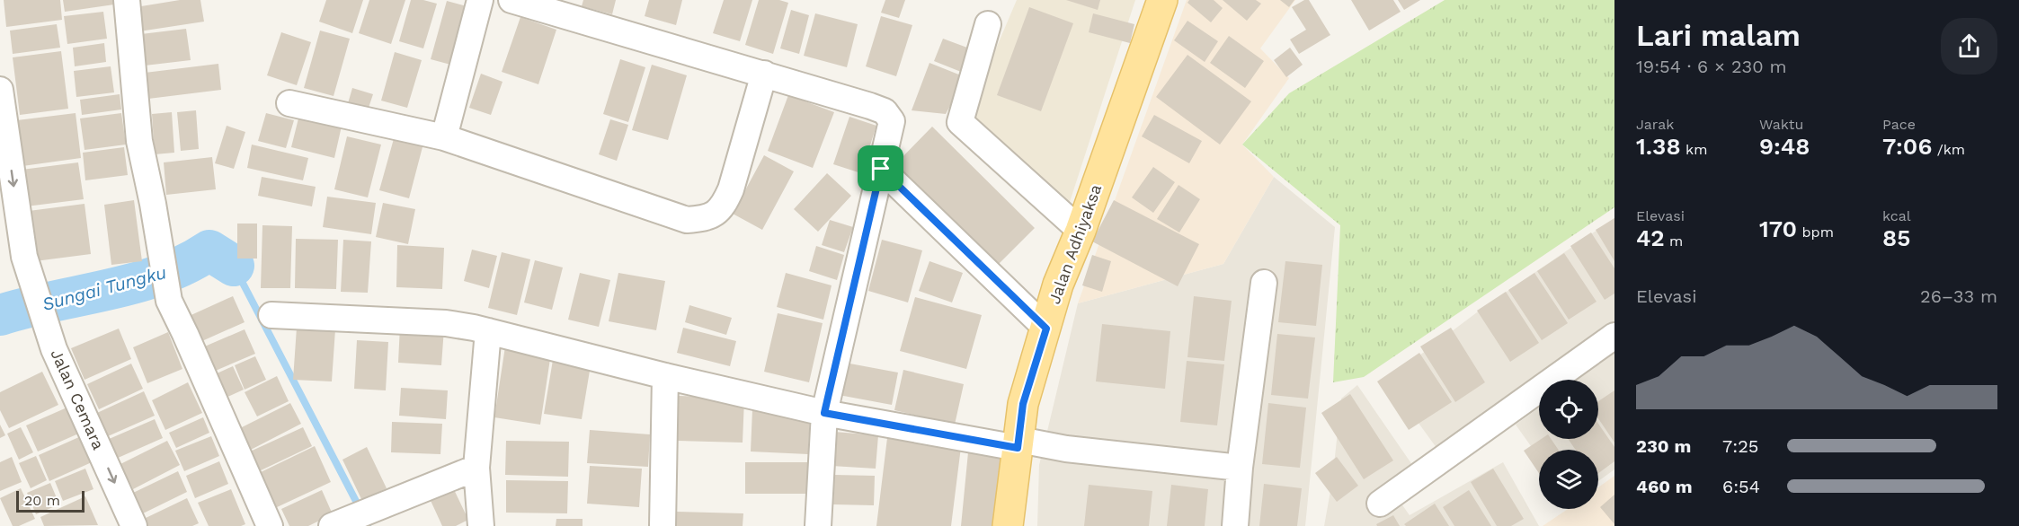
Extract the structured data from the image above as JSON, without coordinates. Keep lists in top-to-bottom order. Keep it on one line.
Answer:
{"streets":{"main road":["Jalan Adhiyaksa"],"street":["Jalan Cemara"]},"water":["Sungai Tungku"],"scale_bar":"20 m","page":{"heading":["Lari malam","19:54 · 6 × 230 m"],"stats":[["Jarak","1.38 km"],["Waktu","9:48"],["Pace","7:06 /km"],["Elevasi","42 m"],["170 bpm"],["kcal","85"]],"chart":["Elevasi","26–33 m"],"list":[{"name":"230 m","note":"7:25"},{"name":"460 m","note":"6:54"}],"scale":"20 m"}}
